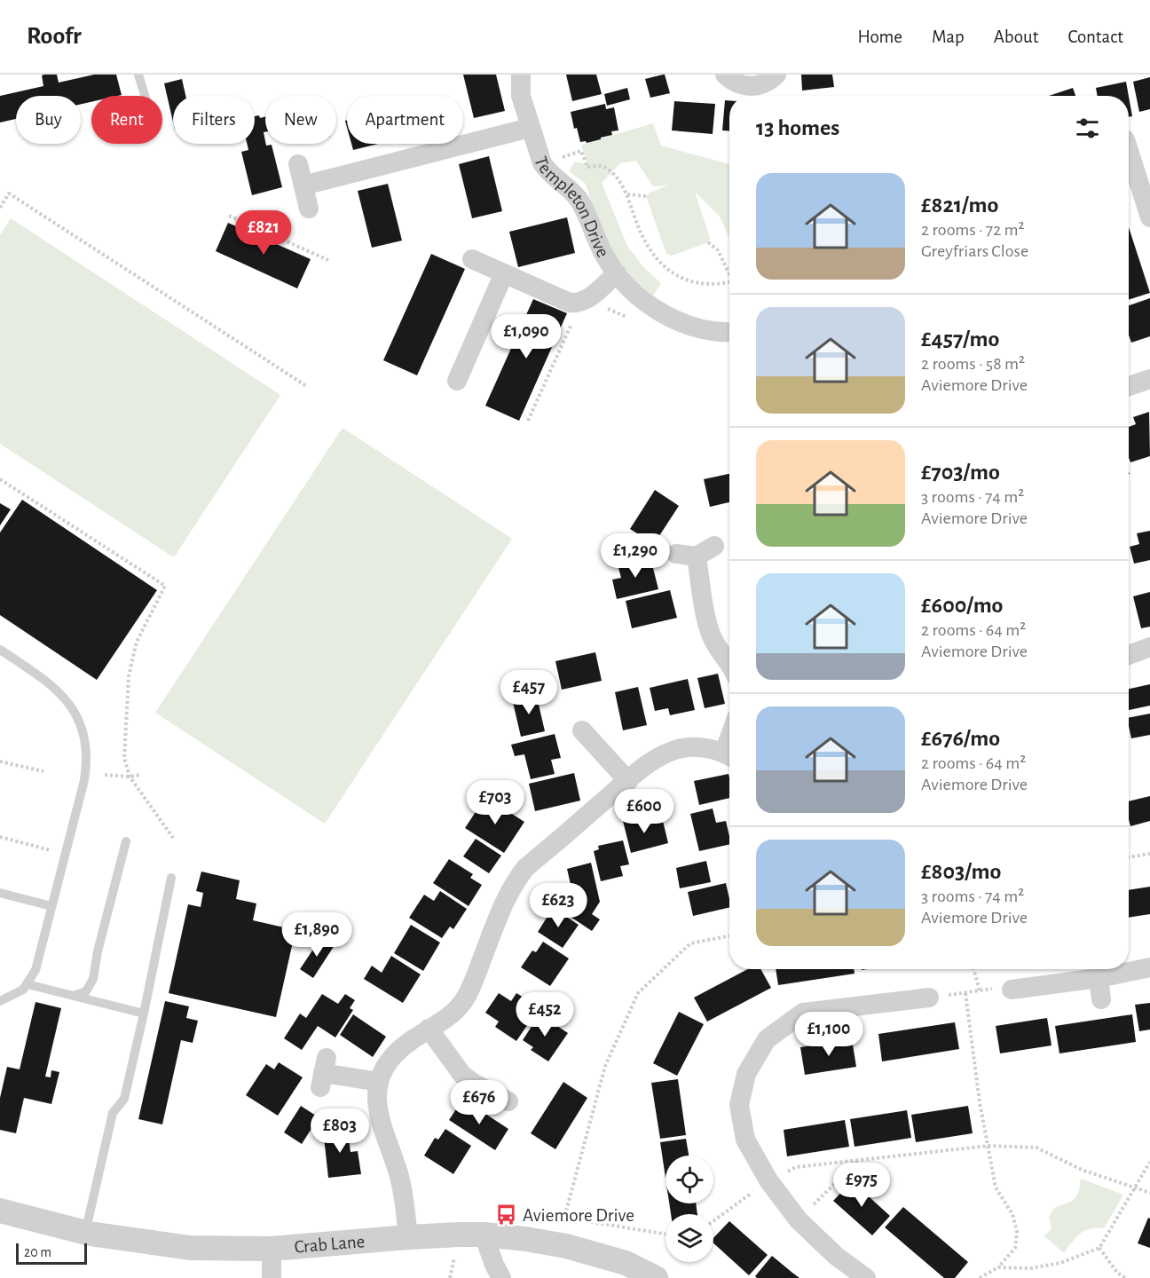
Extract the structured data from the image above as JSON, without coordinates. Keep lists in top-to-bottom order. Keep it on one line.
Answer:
{"streets":{"street":["Templeton Drive","Crab Lane"]},"places":{"bus stop":["Aviemore Drive"]},"scale_bar":"20 m","page":{"header":"Roofr","nav":["Home","Map","About","Contact"],"chip":["Buy","Rent","Filters","New","Apartment"],"heading":"13 homes","list":[{"name":"£821/mo","note":"2 rooms · 72 m² · Greyfriars Close"},{"name":"£457/mo","note":"2 rooms · 58 m² · Aviemore Drive"},{"name":"£703/mo","note":"3 rooms · 74 m² · Aviemore Drive"},{"name":"£600/mo","note":"2 rooms · 64 m² · Aviemore Drive"},{"name":"£676/mo","note":"2 rooms · 64 m² · Aviemore Drive"},{"name":"£803/mo","note":"3 rooms · 74 m² · Aviemore Drive"}],"price":["£821","£1,090","£1,290","£457","£703","£600","£623","£1,890","£452","£1,100","£676","£803","£975"],"scale":"20 m"}}
